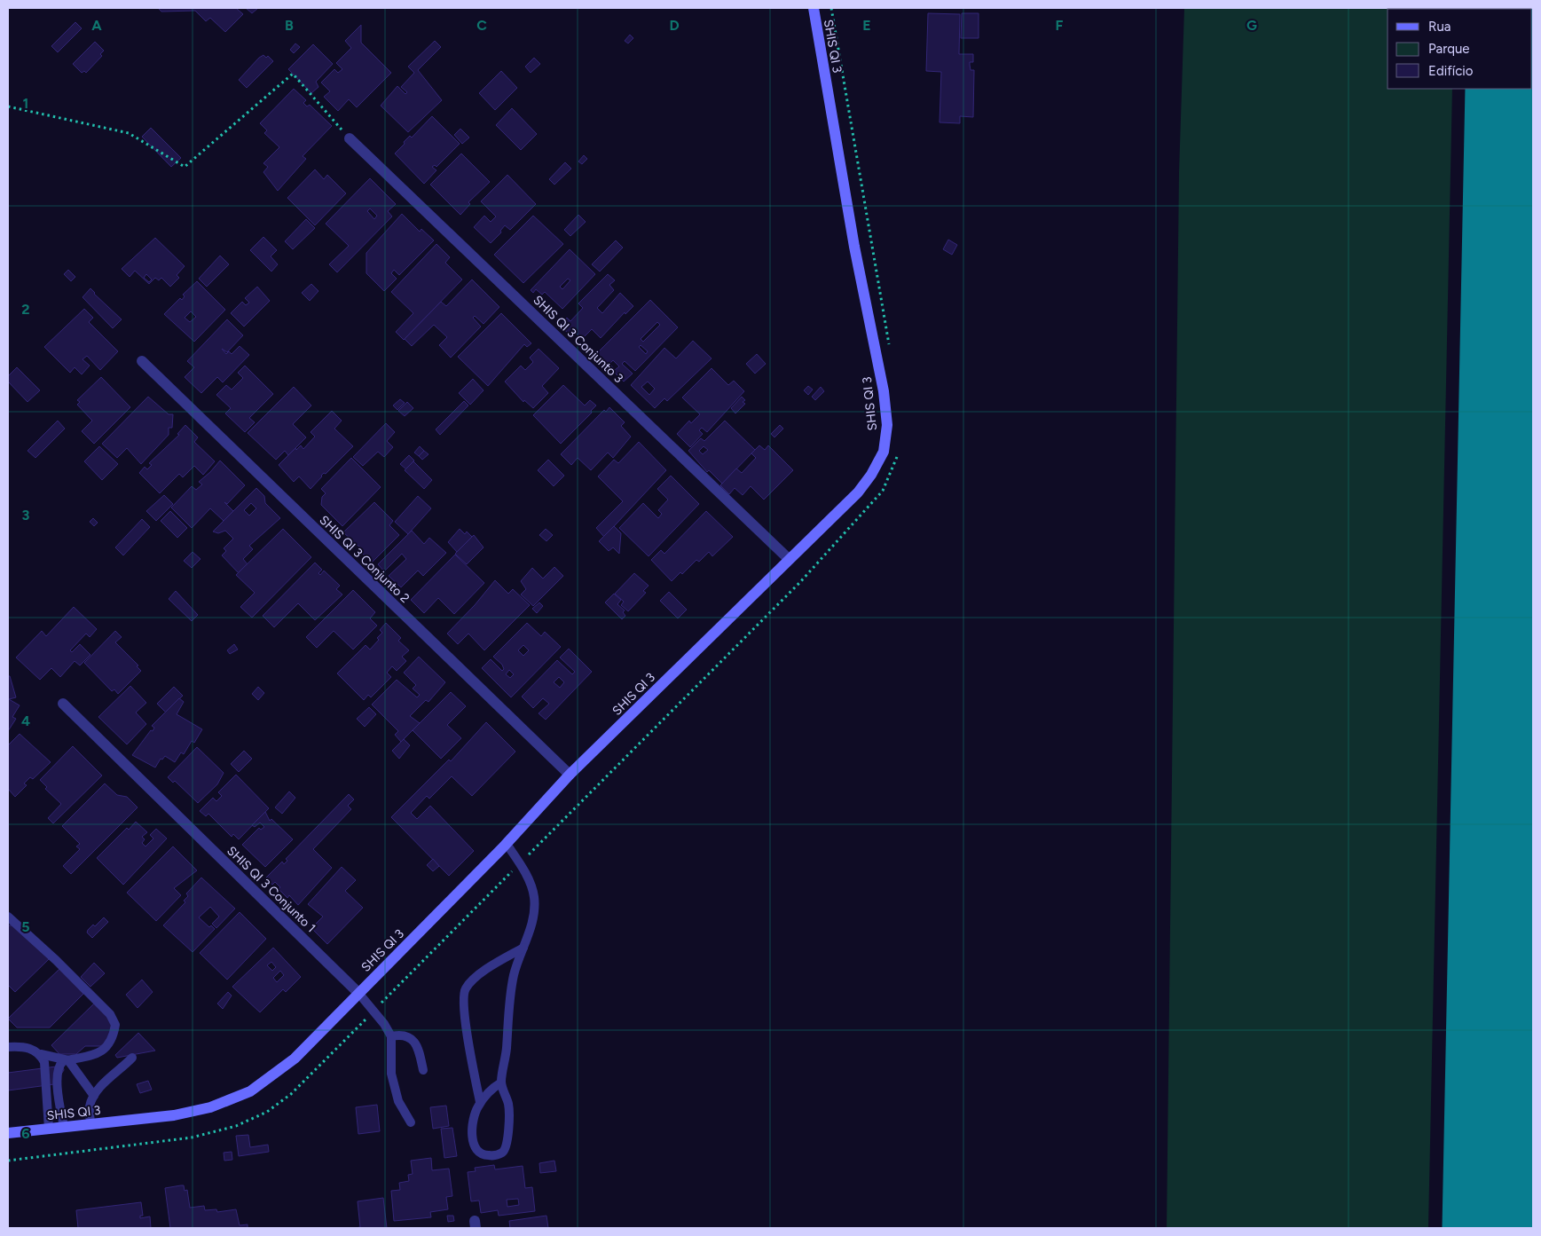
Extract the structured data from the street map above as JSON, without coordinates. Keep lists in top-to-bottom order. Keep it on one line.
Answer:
{"streets":{"street":["SHIS QI 3","SHIS QI 3 Conjunto 3","SHIS QI 3 Conjunto 2","SHIS QI 3 Conjunto 1"]},"crossings":[["SHIS QI 3","SHIS QI 3 Conjunto 3"],["SHIS QI 3","SHIS QI 3 Conjunto 2"],["SHIS QI 3","SHIS QI 3 Conjunto 1"]],"legend":["Rua","Parque","Edifício"],"grid":{"columns":["A","B","C","D","E","F","G"],"rows":["1","2","3","4","5","6"]}}
